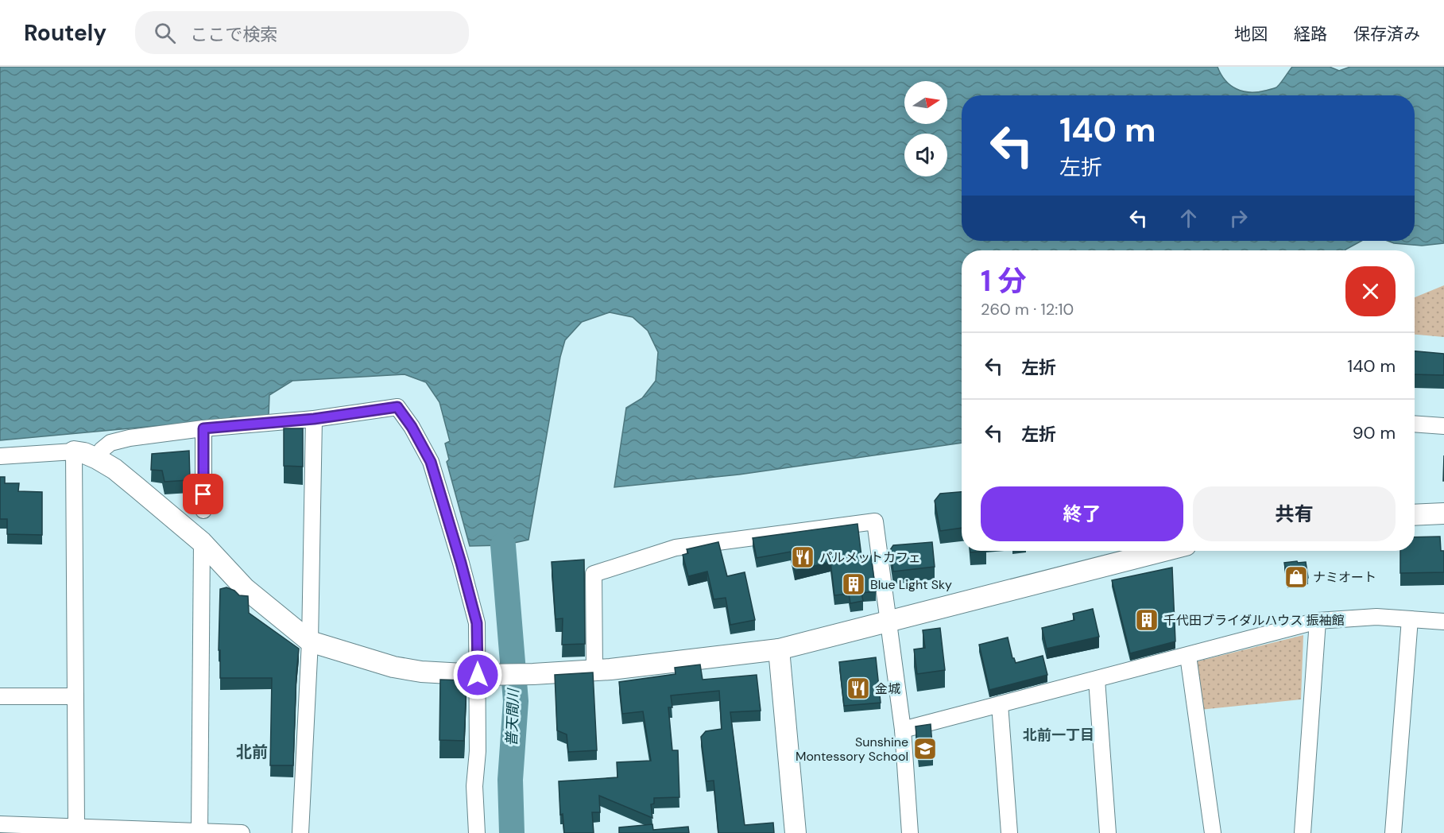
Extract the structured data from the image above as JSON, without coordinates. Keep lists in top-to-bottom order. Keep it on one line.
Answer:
{"districts":["北前一丁目","北前"],"water":["普天間川"],"places":{"restaurant":["パルメットカフェ","金城"],"shop":["ナミオート"],"building":["Blue Light Sky","千代田ブライダルハウス 振袖館"],"school or university":["Sunshine Montessory School"]},"north":"right","page":{"header":"Routely","search":"ここで検索","nav":["地図","経路","保存済み"],"turn":["140 m","左折"],"heading":["1 分","260 m · 12:10"],"list":[{"name":"左折","value":"140 m"},{"name":"左折","value":"90 m"}],"buttons":["終了","共有"]}}
